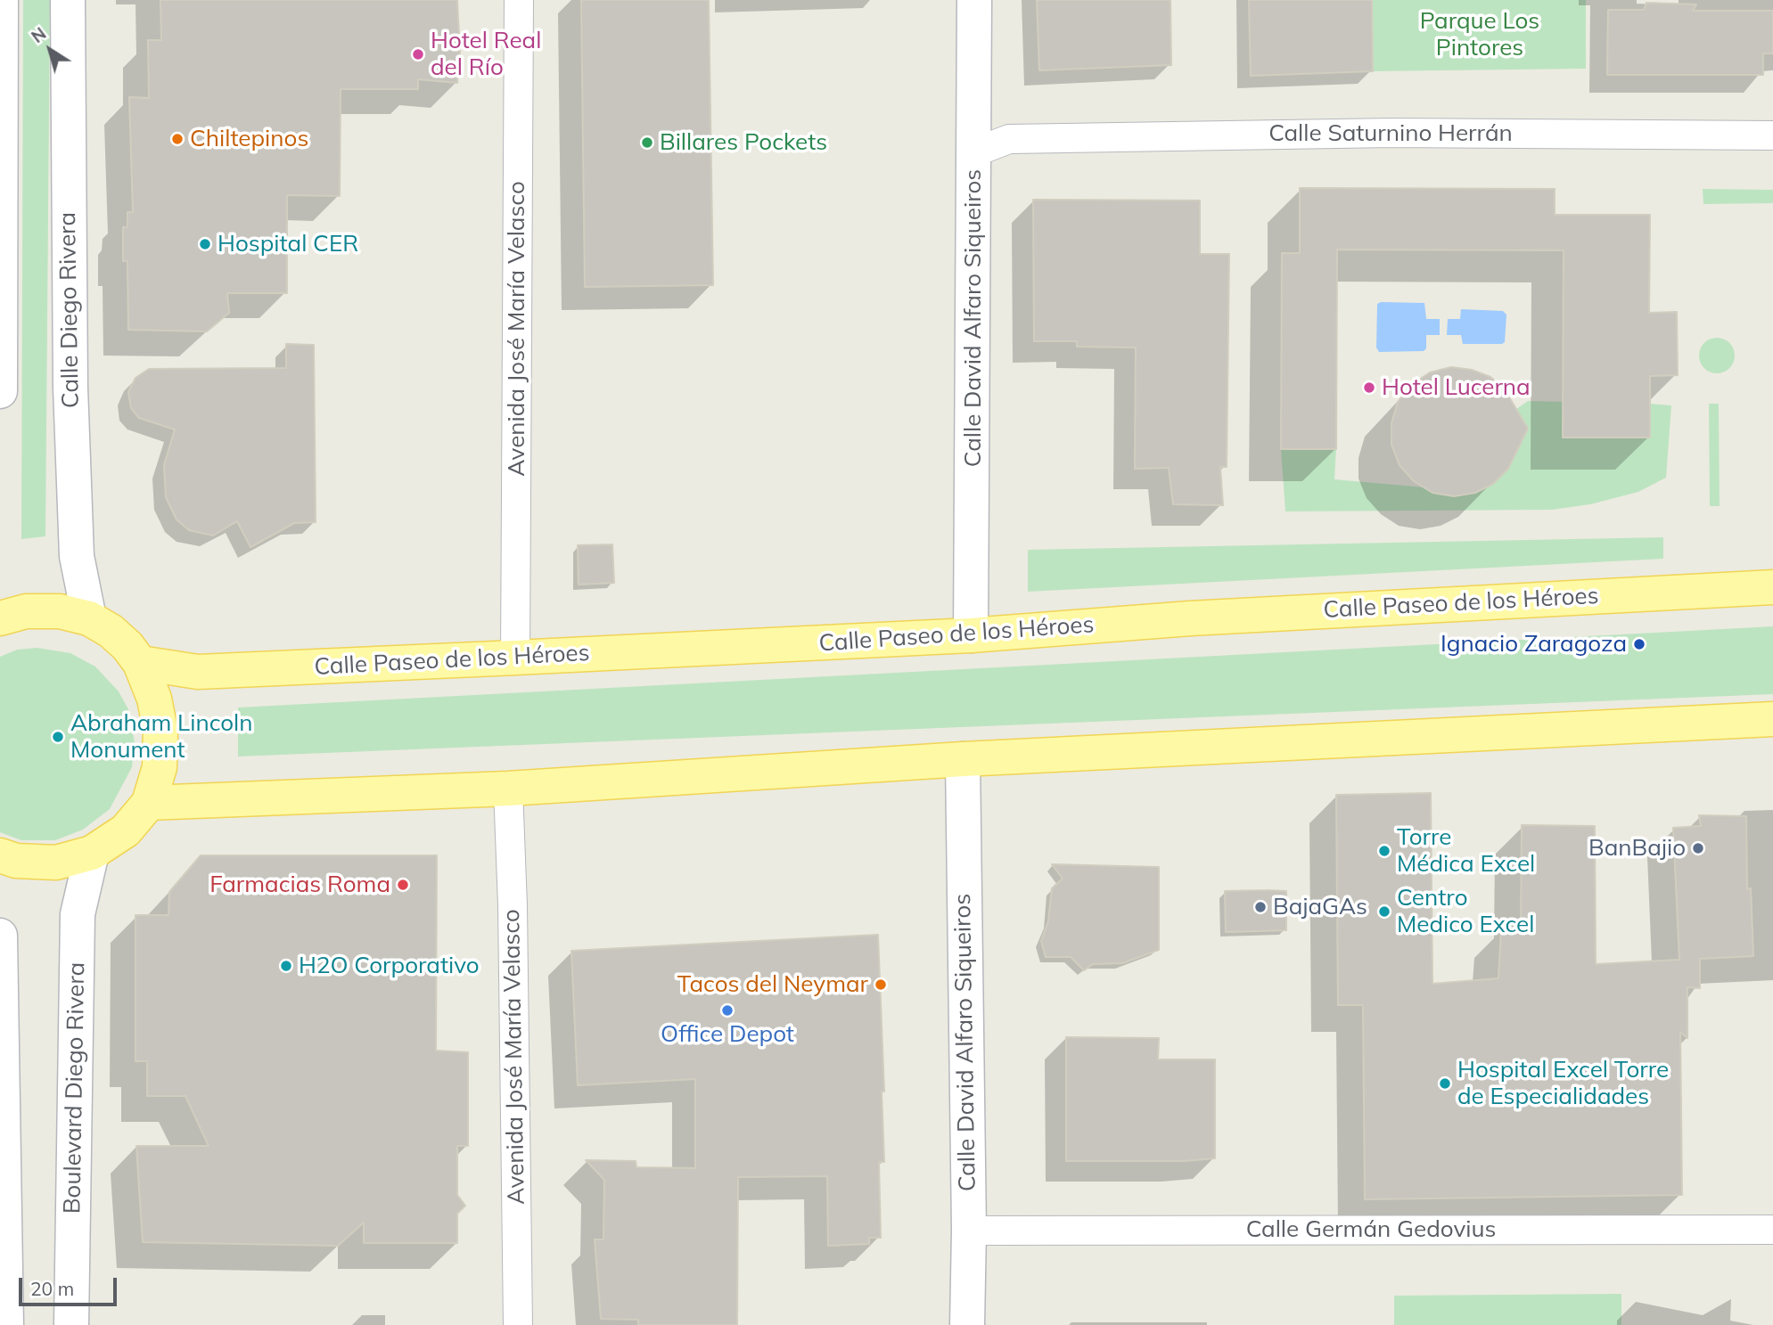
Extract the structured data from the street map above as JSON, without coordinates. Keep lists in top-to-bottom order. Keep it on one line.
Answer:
{"streets":{"main road":["Calle Paseo de los Héroes"],"street":["Calle Saturnino Herrán","Calle Diego Rivera","Calle David Alfaro Siqueiros","Avenida José María Velasco","Boulevard Diego Rivera","Calle Germán Gedovius"]},"crossings":[["Calle Saturnino Herrán","Calle David Alfaro Siqueiros"],["Calle David Alfaro Siqueiros","Calle Paseo de los Héroes"],["Calle David Alfaro Siqueiros","Calle Germán Gedovius"],["Avenida José María Velasco","Calle Paseo de los Héroes"]],"parks":["Parque Los Pintores"],"places":["Hotel Real del Río","Chiltepinos","Billares Pockets","Hospital CER","Hotel Lucerna","Ignacio Zaragoza","Abraham Lincoln Monument","BanBajio","Torre Médica Excel","Farmacias Roma","BajaGAs","Centro Medico Excel","H2O Corporativo","Tacos del Neymar","Office Depot","Hospital Excel Torre de Especialidades"],"scale_bar":"20 m","north":"top left"}
